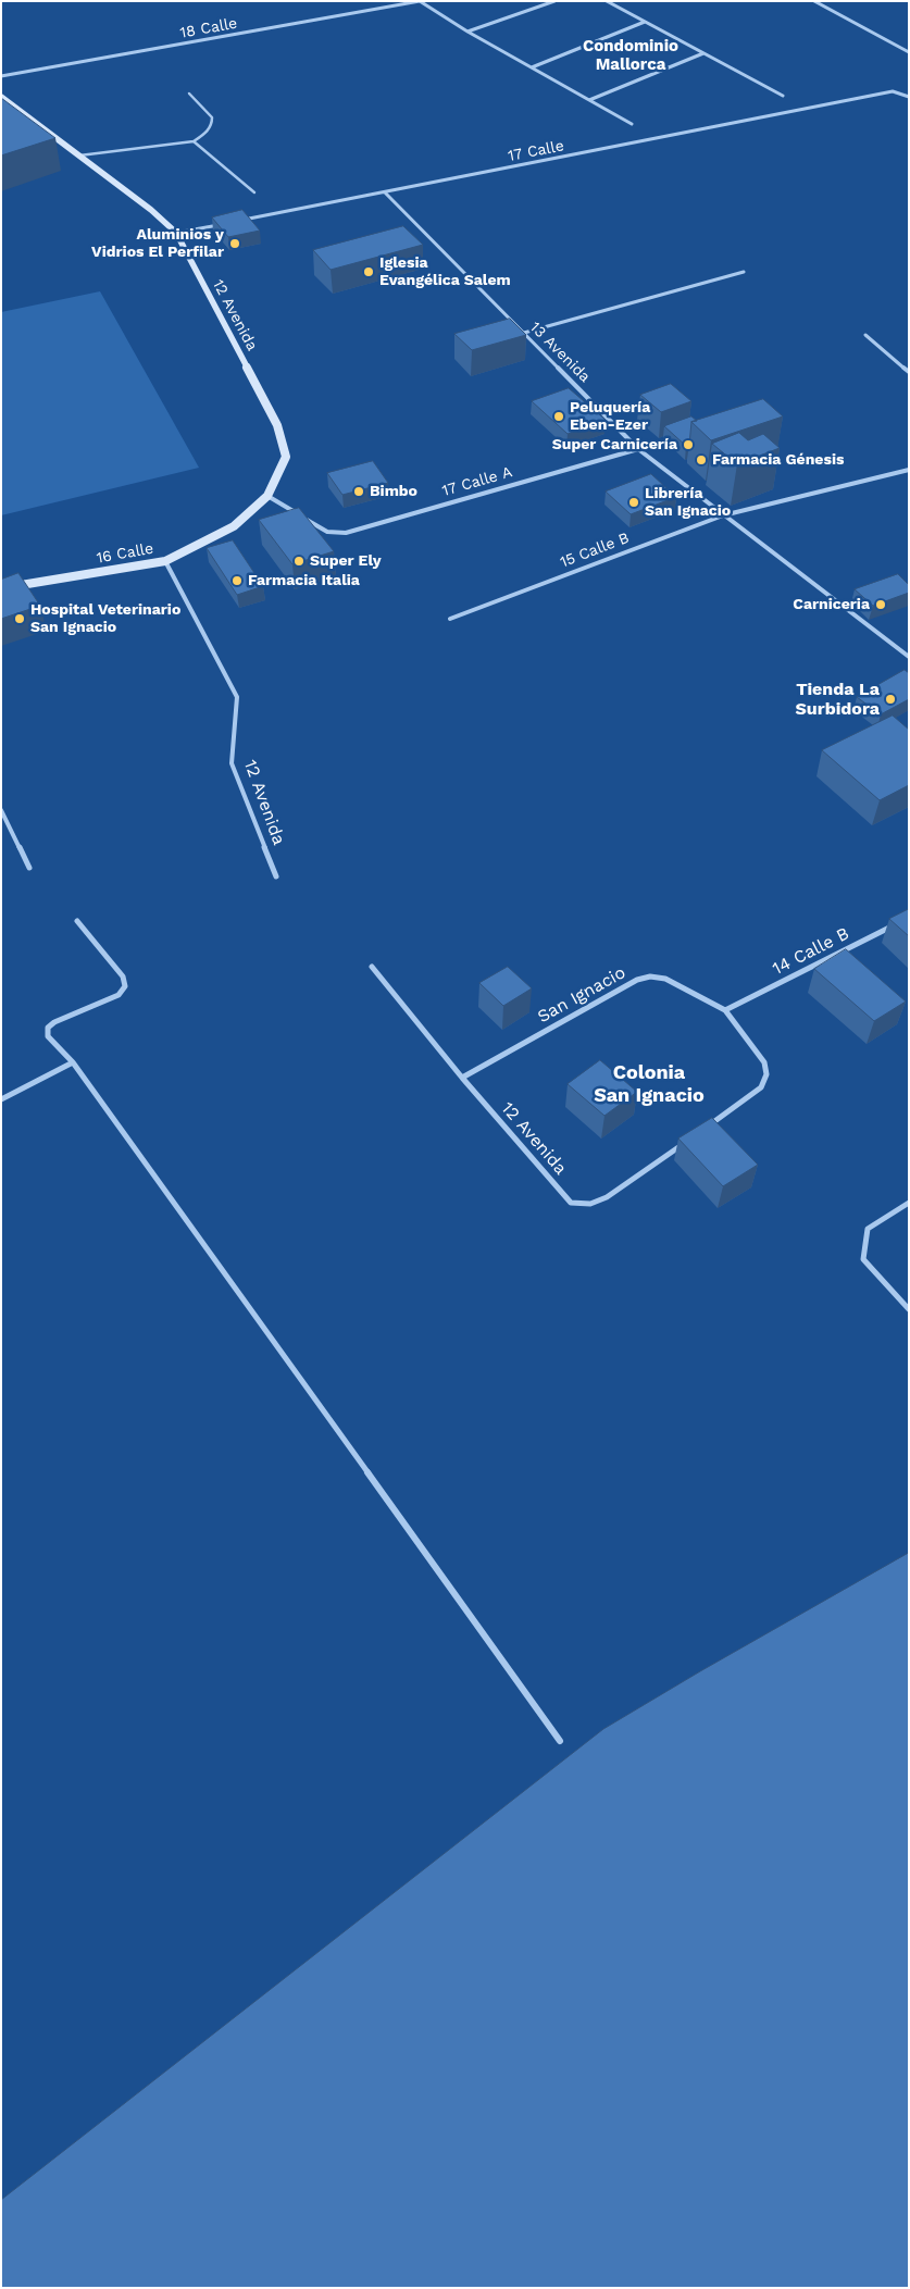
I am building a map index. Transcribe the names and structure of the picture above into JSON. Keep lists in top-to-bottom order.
{
  "streets": {
    "main road": ["12 Avenida", "16 Calle"],
    "street": [
      "18 Calle",
      "17 Calle",
      "13 Avenida",
      "17 Calle A",
      "15 Calle B",
      "14 Calle B",
      "San Ignacio"
    ]
  },
  "crossings": [
    ["17 Calle", "13 Avenida"],
    ["12 Avenida", "17 Calle A"],
    ["12 Avenida", "16 Calle"],
    ["12 Avenida", "San Ignacio"],
    ["13 Avenida", "17 Calle A"],
    ["13 Avenida", "15 Calle B"],
    ["17 Calle A", "16 Calle"],
    ["14 Calle B", "San Ignacio"]
  ],
  "districts": ["Condominio Mallorca", "Colonia San Ignacio"],
  "places": [
    "Aluminios y Vidrios El Perfilar",
    "Iglesia Evangélica Salem",
    "Peluquería Eben-Ezer",
    "Super Carnicería",
    "Farmacia Génesis",
    "Bimbo",
    "Librería San Ignacio",
    "Super Ely",
    "Farmacia Italia",
    "Carniceria",
    "Hospital Veterinario San Ignacio",
    "Tienda La Surbidora"
  ]
}
